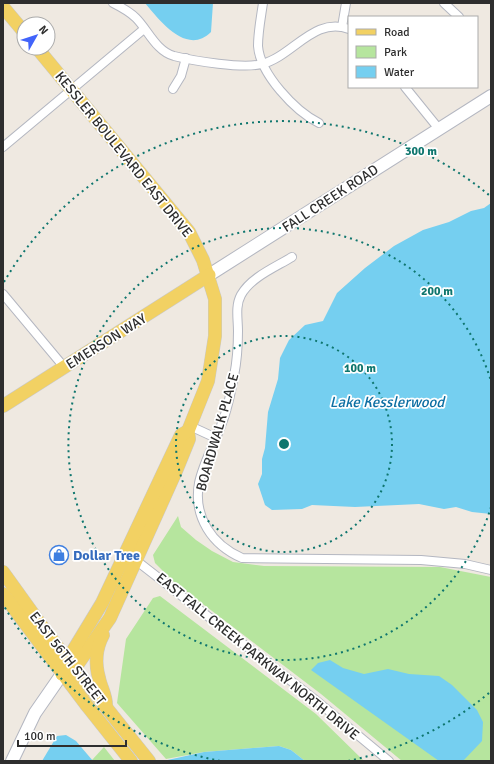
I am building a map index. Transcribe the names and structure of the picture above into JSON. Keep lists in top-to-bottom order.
{
  "streets": {
    "main road": [
      "KESSLER BOULEVARD EAST DRIVE",
      "FALL CREEK ROAD",
      "EMERSON WAY",
      "EAST 56TH STREET"
    ],
    "street": ["BOARDWALK PLACE", "EAST FALL CREEK PARKWAY NORTH DRIVE"]
  },
  "crossings": [
    ["KESSLER BOULEVARD EAST DRIVE", "FALL CREEK ROAD"],
    ["KESSLER BOULEVARD EAST DRIVE", "EMERSON WAY"],
    ["KESSLER BOULEVARD EAST DRIVE", "EAST FALL CREEK PARKWAY NORTH DRIVE"],
    ["KESSLER BOULEVARD EAST DRIVE", "EAST 56TH STREET"],
    ["FALL CREEK ROAD", "EMERSON WAY"]
  ],
  "water": ["Lake Kesslerwood"],
  "places": {
    "shop": ["Dollar Tree"]
  },
  "legend": ["Road", "Park", "Water"],
  "scale_bar": "100 m",
  "north": "top right",
  "rings": ["300 m", "200 m", "100 m"]
}
